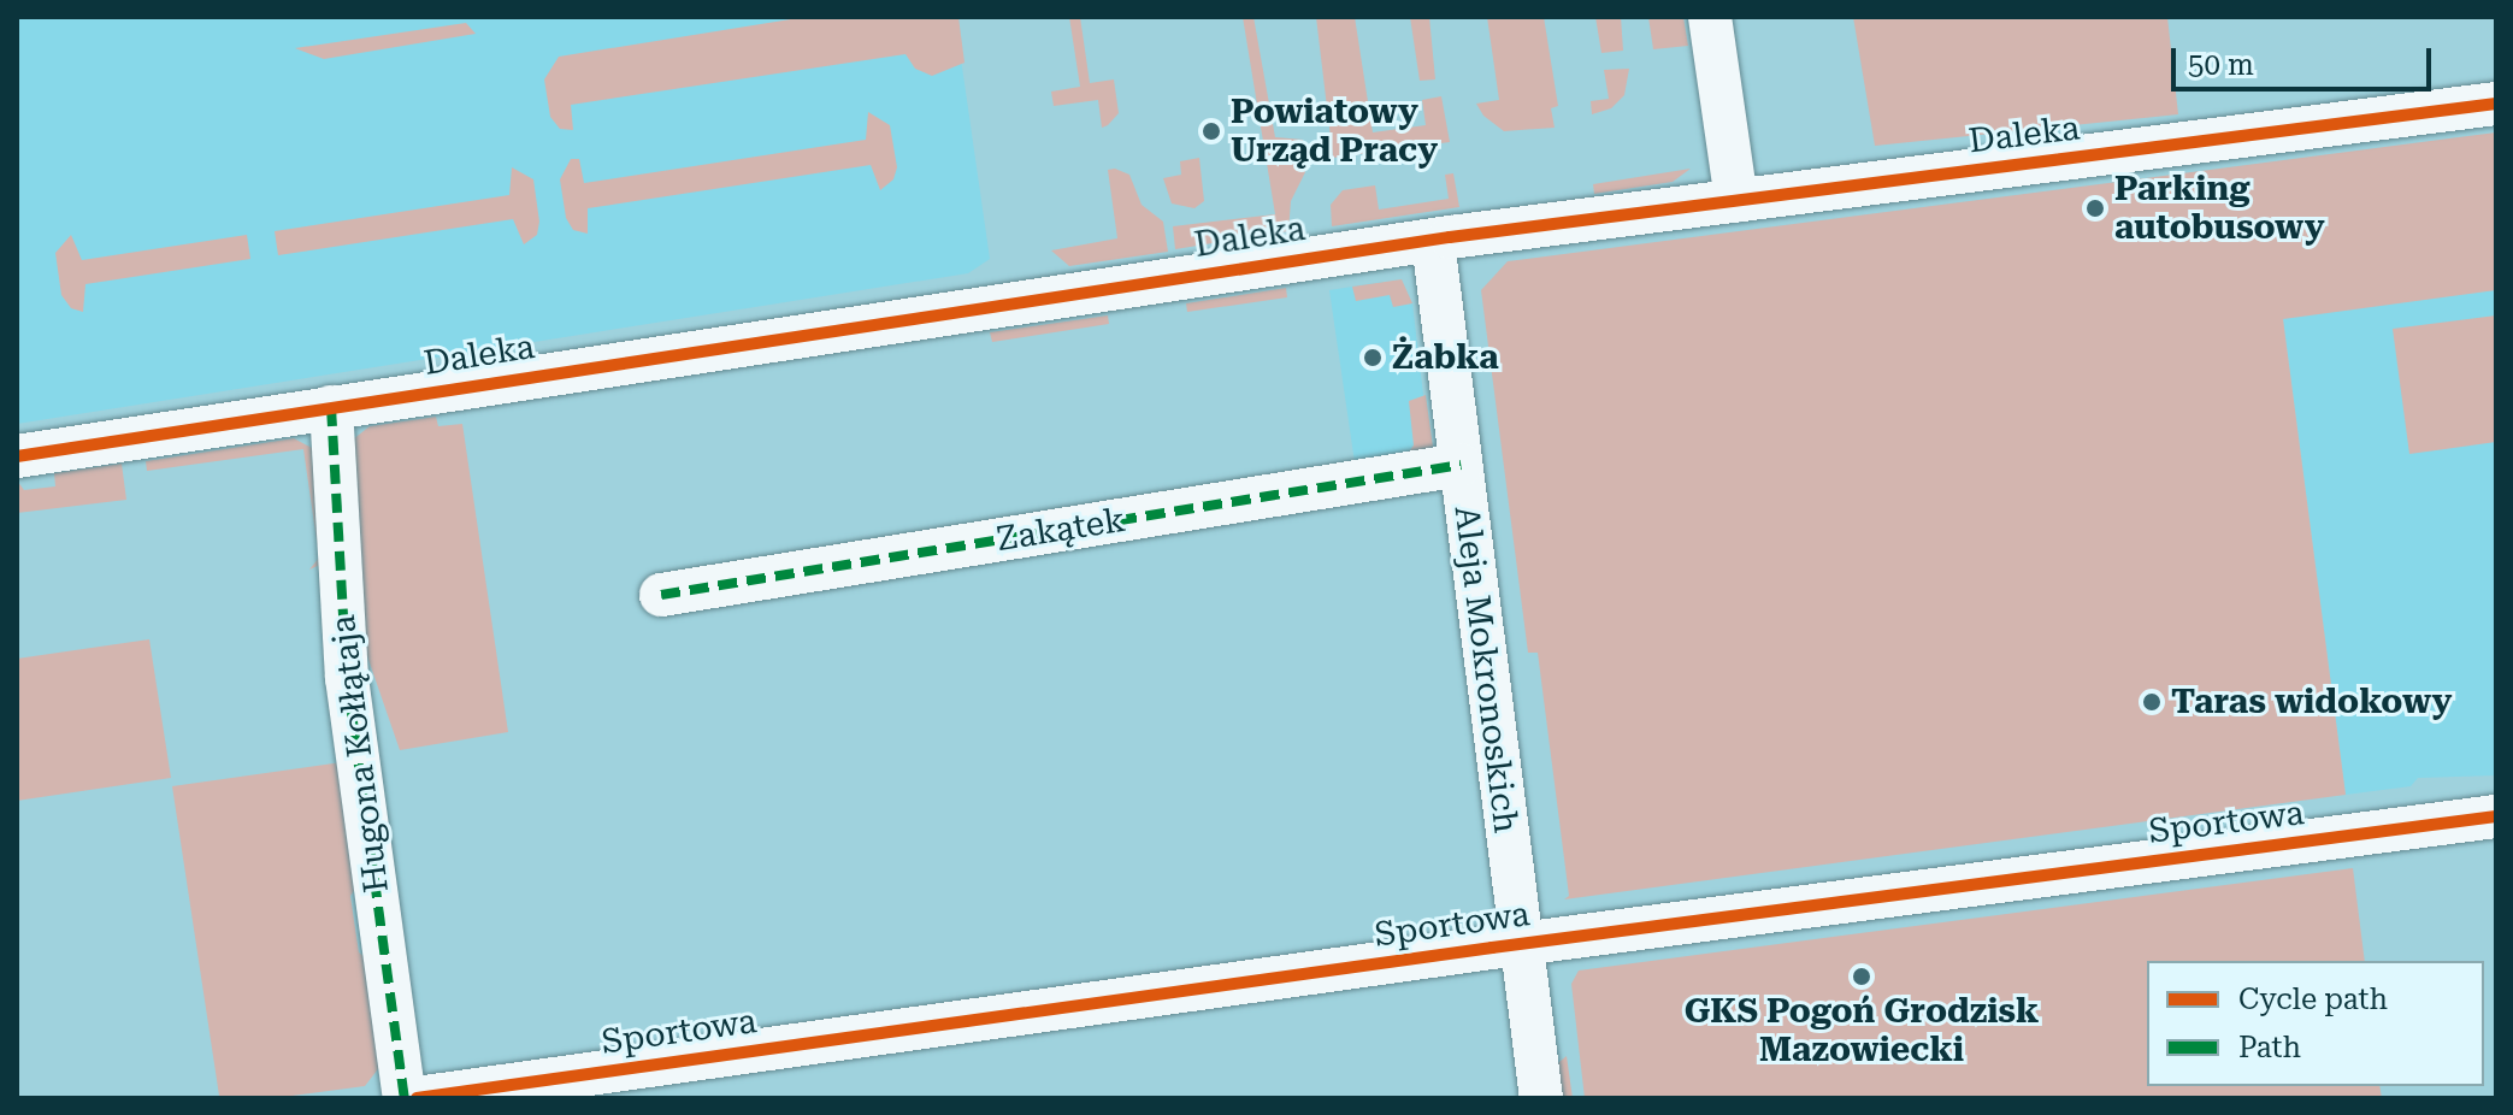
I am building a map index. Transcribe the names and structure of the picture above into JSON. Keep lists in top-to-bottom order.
{
  "streets": {
    "street": [
      "Daleka",
      "Zakątek",
      "Aleja Mokronoskich",
      "Hugona Kołłątaja",
      "Sportowa"
    ]
  },
  "crossings": [
    ["Daleka", "Aleja Mokronoskich"],
    ["Daleka", "Hugona Kołłątaja"],
    ["Zakątek", "Aleja Mokronoskich"],
    ["Aleja Mokronoskich", "Sportowa"]
  ],
  "places": [
    "Powiatowy Urząd Pracy",
    "Parking autobusowy",
    "Żabka",
    "Taras widokowy",
    "GKS Pogoń Grodzisk Mazowiecki"
  ],
  "legend": ["Cycle path", "Path"],
  "scale_bar": "50 m"
}
